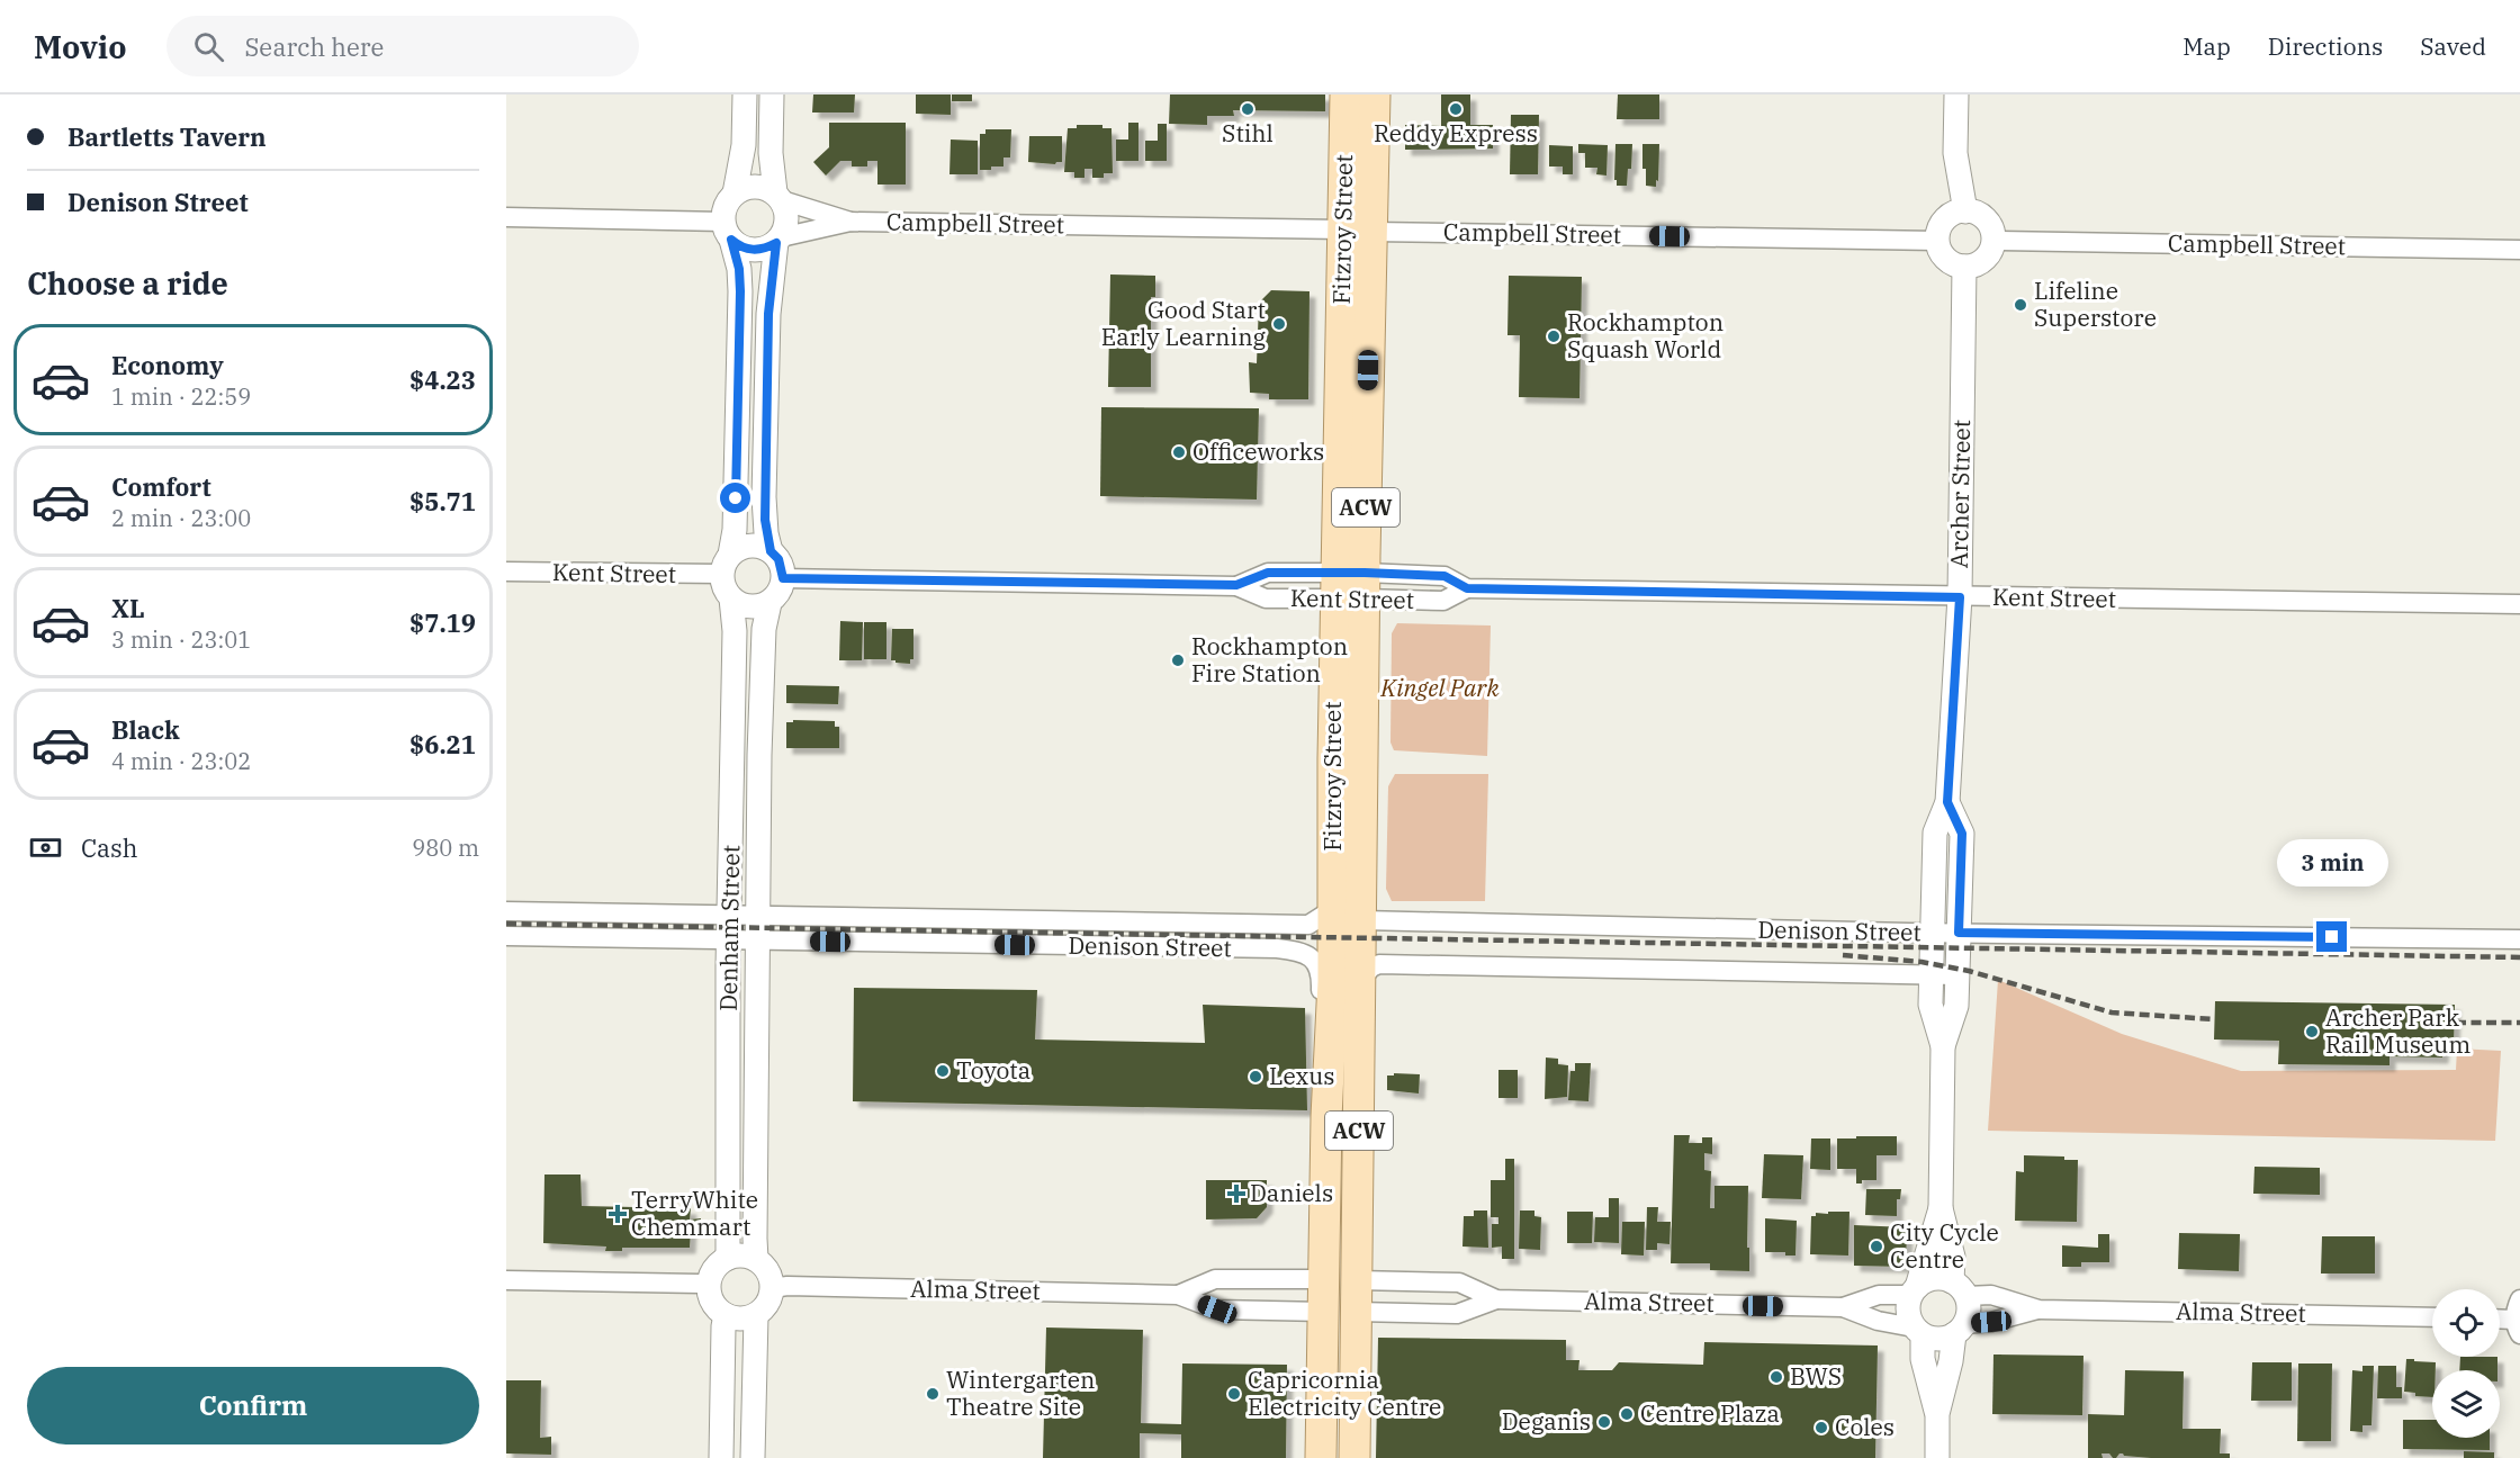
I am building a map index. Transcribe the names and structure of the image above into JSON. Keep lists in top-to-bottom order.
{
  "streets": {
    "main road": ["Fitzroy Street", "ACW", "Alma Street"],
    "street": [
      "Campbell Street",
      "Archer Street",
      "Kent Street",
      "Denham Street",
      "Denison Street"
    ]
  },
  "crossings": [
    ["Campbell Street", "Fitzroy Street"],
    ["Campbell Street", "Archer Street"],
    ["Fitzroy Street", "Kent Street"],
    ["Fitzroy Street", "Denison Street"],
    ["Fitzroy Street", "Alma Street"],
    ["Archer Street", "Kent Street"],
    ["Archer Street", "Denison Street"],
    ["Archer Street", "Alma Street"],
    ["Kent Street", "Denham Street"],
    ["Denham Street", "Denison Street"],
    ["Denham Street", "Alma Street"]
  ],
  "parks": ["Kingel Park"],
  "places": {
    "other": [
      "Stihl",
      "Reddy Express",
      "Lifeline Superstore",
      "Good Start Early Learning",
      "Rockhampton Squash World",
      "Officeworks",
      "Rockhampton Fire Station",
      "Archer Park Rail Museum",
      "Toyota",
      "Lexus",
      "City Cycle Centre",
      "BWS",
      "Wintergarten Theatre Site",
      "Capricornia Electricity Centre",
      "Centre Plaza",
      "Deganis",
      "Coles"
    ],
    "health": ["Daniels", "TerryWhite Chemmart"]
  },
  "page": {
    "header": "Movio",
    "search": "Search here",
    "nav": ["Map", "Directions", "Saved"],
    "banner": ["Bartletts Tavern", "Denison Street"],
    "heading": "Choose a ride",
    "list": [
      {
        "name": "Economy",
        "note": "1 min · 22:59",
        "value": "$4.23"
      },
      {
        "name": "Comfort",
        "note": "2 min · 23:00",
        "value": "$5.71"
      },
      {
        "name": "XL",
        "note": "3 min · 23:01",
        "value": "$7.19"
      },
      {
        "name": "Black",
        "note": "4 min · 23:02",
        "value": "$6.21"
      }
    ],
    "pay": ["Cash", "980 m"],
    "bubble": "3 min",
    "buttons": "Confirm"
  }
}
